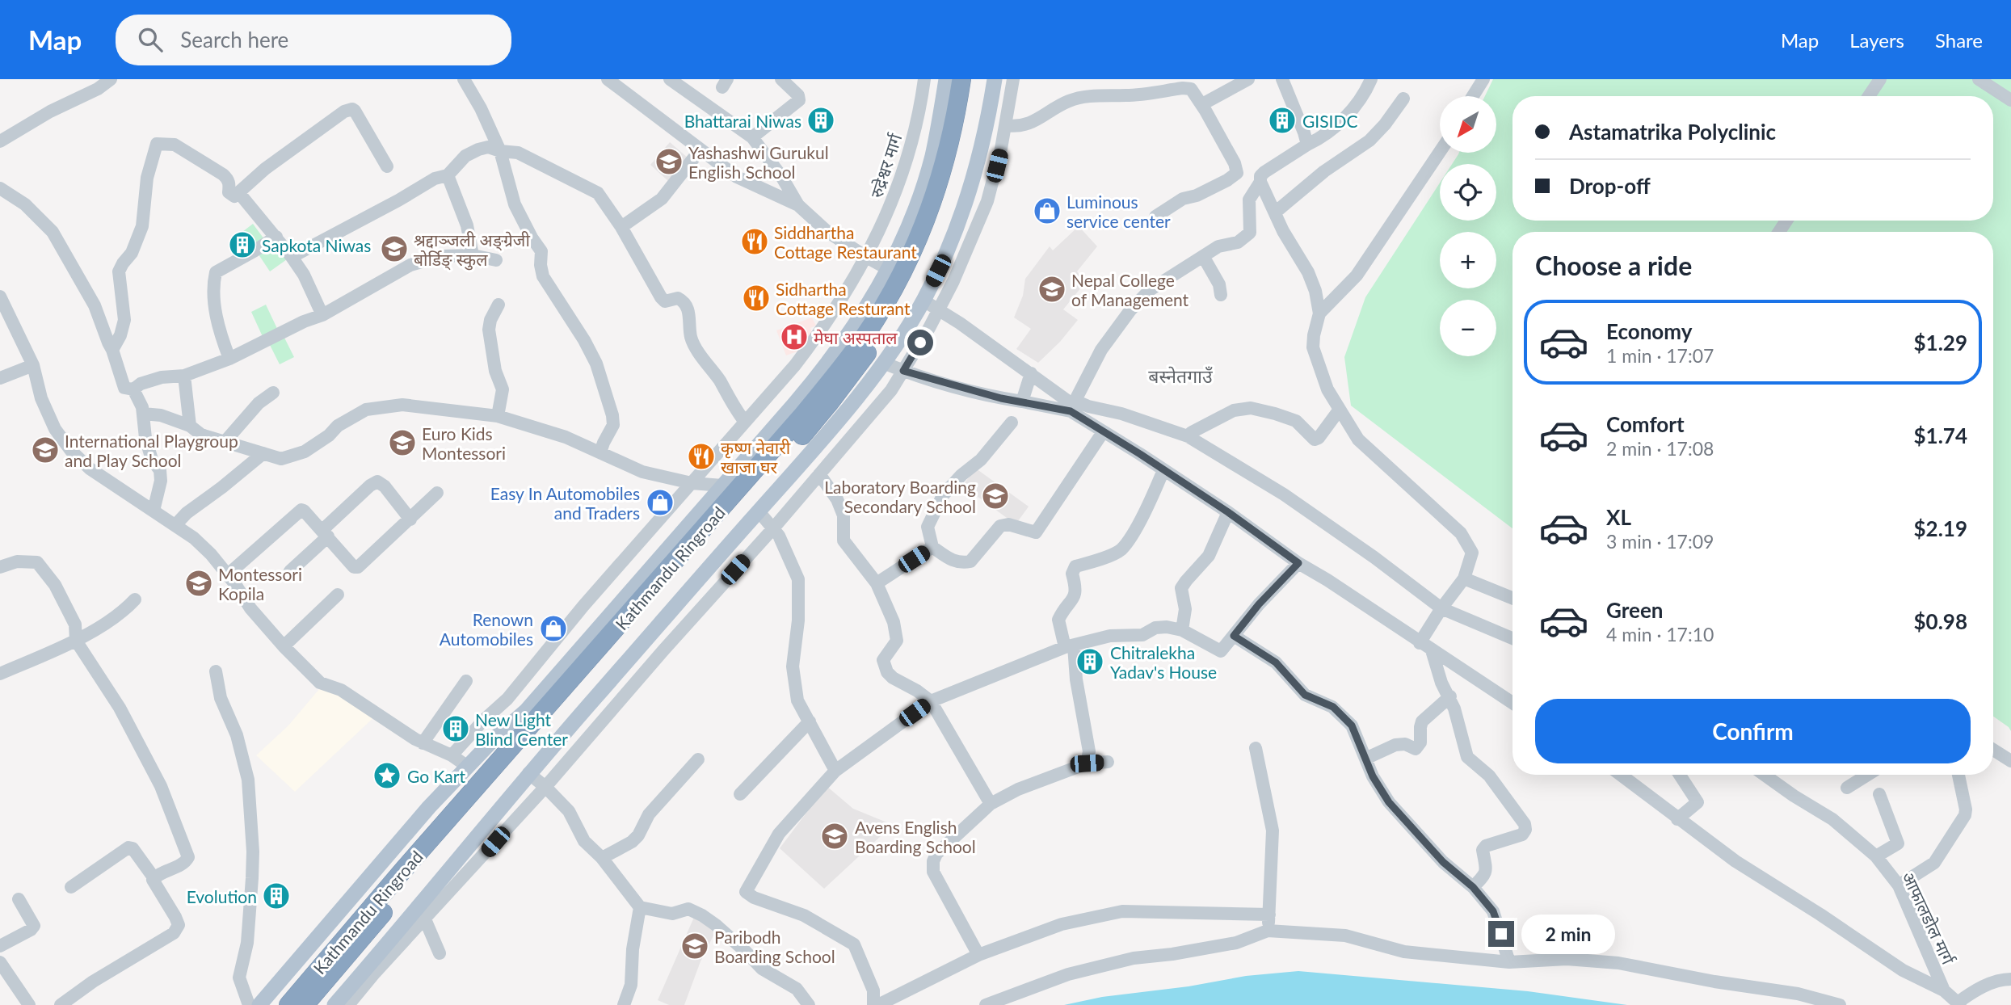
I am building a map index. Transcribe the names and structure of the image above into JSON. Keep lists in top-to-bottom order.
{
  "streets": {
    "highway": ["Kathmandu Ringroad"],
    "street": ["रुद्रेश्वर मार्ग", "आफालडोल मार्ग"]
  },
  "districts": ["बस्नेतगाउँ"],
  "places": {
    "building": [
      "Bhattarai Niwas",
      "GISIDC",
      "Sapkota Niwas",
      "Chitralekha Yadav's House",
      "New Light Blind Center",
      "Evolution"
    ],
    "school or university": [
      "Yashashwi Gurukul English School",
      "श्रद्दाञ्जली अङ्‍ग्रेजी बोर्डिङ् स्कुल",
      "Nepal College of Management",
      "Euro Kids Montessori",
      "International Playgroup and Play School",
      "Laboratory Boarding Secondary School",
      "Montessori Kopila",
      "Avens English Boarding School",
      "Paribodh Boarding School"
    ],
    "shop": ["Luminous service center", "Easy In Automobiles and Traders", "Renown Automobiles"],
    "restaurant": ["Siddhartha Cottage Restaurant", "Sidhartha Cottage Resturant", "कृष्ण नेवारी खाजा घर"],
    "hospital": ["मेघा अस्पताल"],
    "place": ["Go Kart"]
  },
  "north": "bottom left",
  "page": {
    "header": "Map",
    "search": "Search here",
    "nav": ["Map", "Layers", "Share"],
    "map_buttons": ["+", "−"],
    "banner": ["Astamatrika Polyclinic", "Drop-off"],
    "heading": "Choose a ride",
    "list": [
      {
        "name": "Economy",
        "note": "1 min · 17:07",
        "value": "$1.29"
      },
      {
        "name": "Comfort",
        "note": "2 min · 17:08",
        "value": "$1.74"
      },
      {
        "name": "XL",
        "note": "3 min · 17:09",
        "value": "$2.19"
      },
      {
        "name": "Green",
        "note": "4 min · 17:10",
        "value": "$0.98"
      }
    ],
    "buttons": "Confirm",
    "bubble": "2 min"
  }
}
